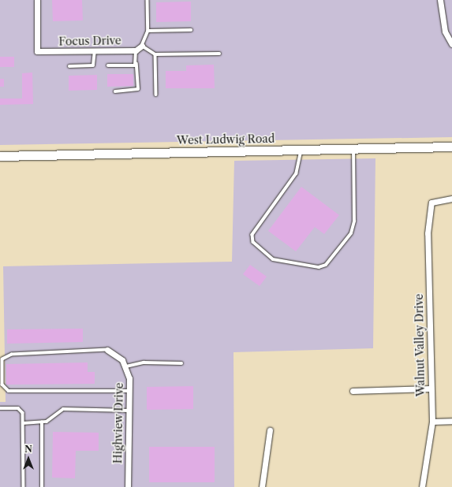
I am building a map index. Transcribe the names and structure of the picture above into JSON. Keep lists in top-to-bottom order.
{
  "streets": {
    "main road": ["West Ludwig Road"],
    "street": ["Focus Drive", "Walnut Valley Drive", "Highview Drive"]
  },
  "north": "top"
}
